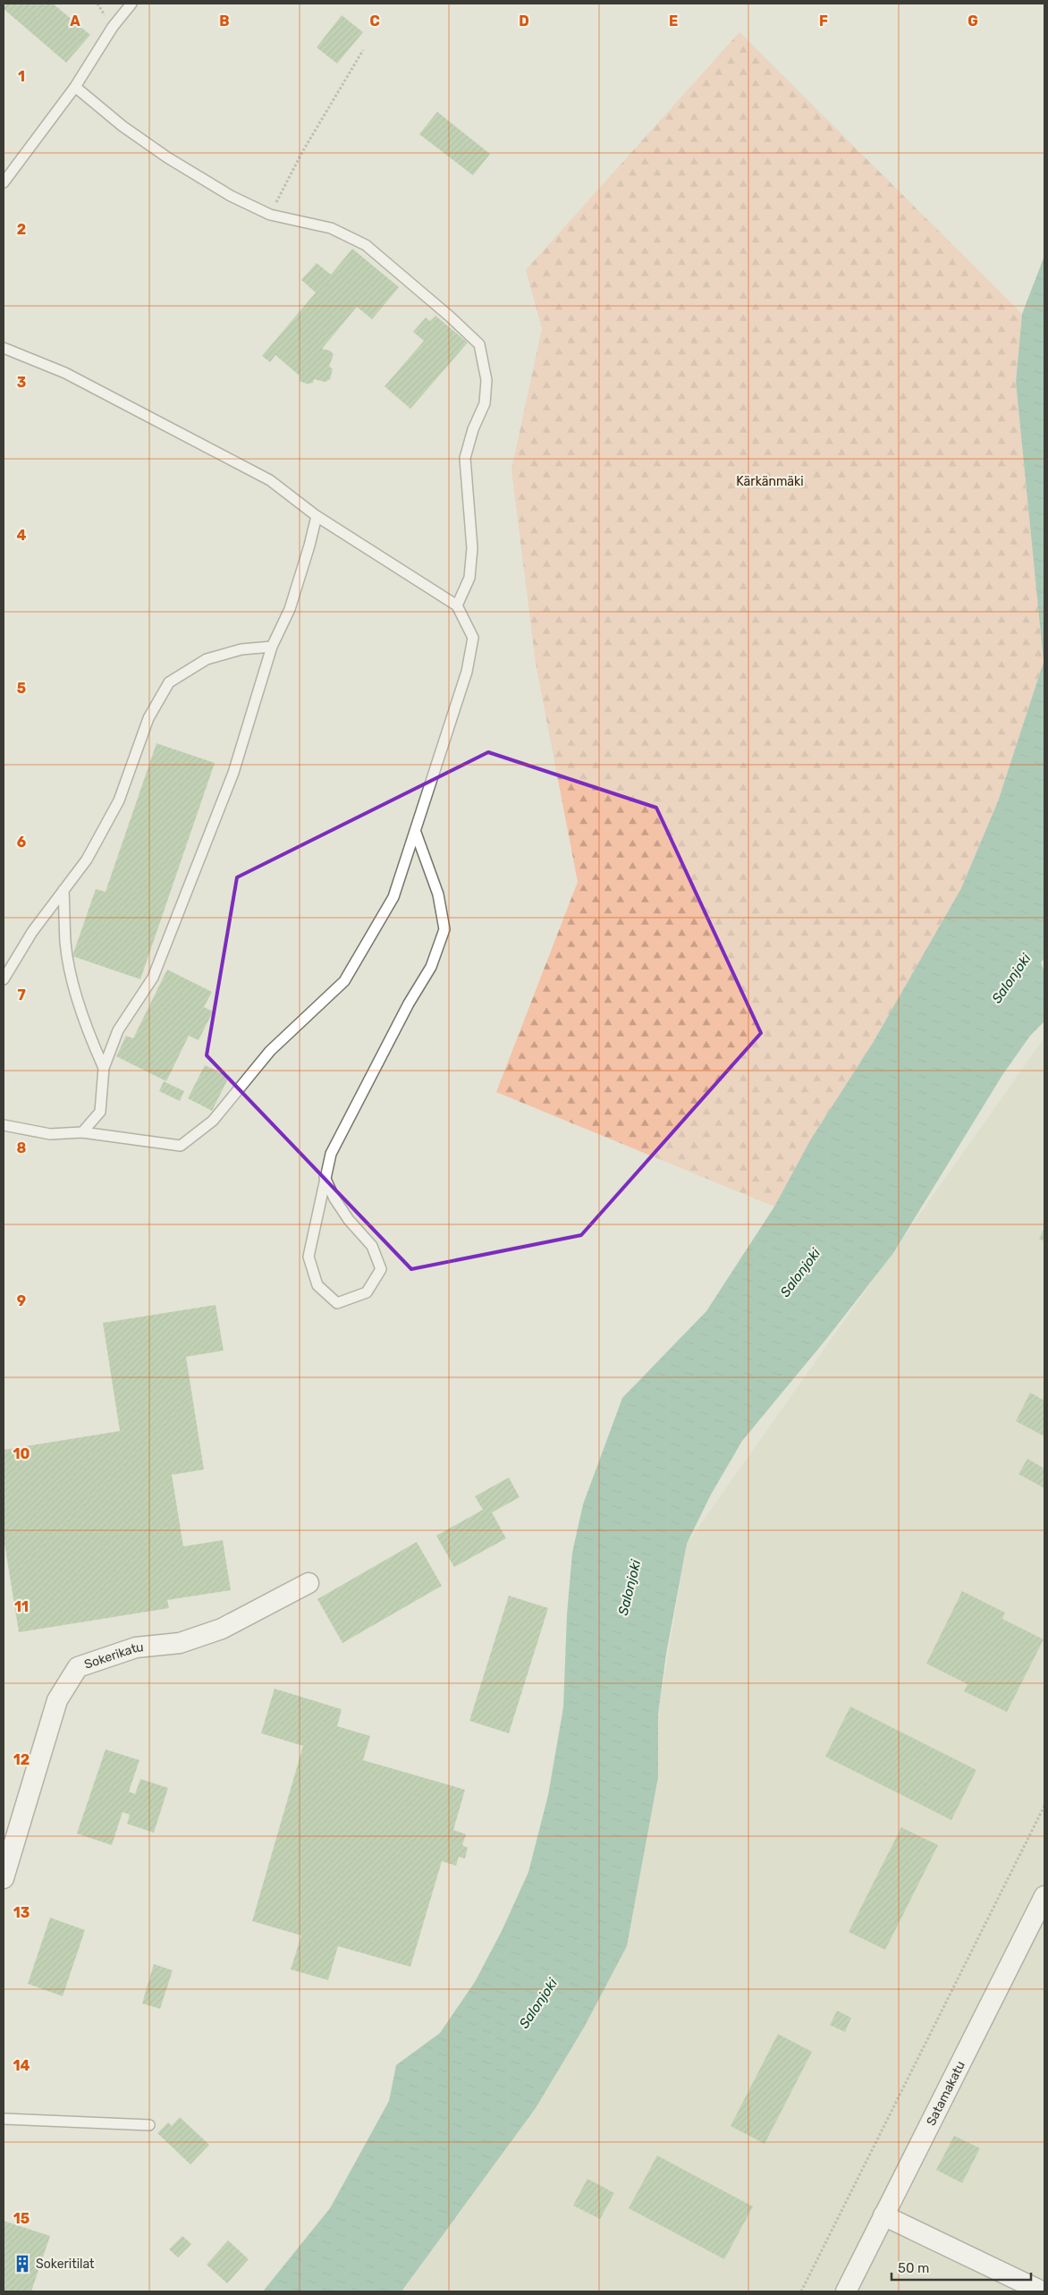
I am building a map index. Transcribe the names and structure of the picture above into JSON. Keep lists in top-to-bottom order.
{
  "streets": {
    "street": ["Sokerikatu", "Satamakatu"]
  },
  "water": ["Salonjoki"],
  "parks": ["Kärkänmäki"],
  "places": {
    "building": ["Sokeritilat"]
  },
  "scale_bar": "50 m",
  "grid": {
    "columns": [
      "A",
      "B",
      "C",
      "D",
      "E",
      "F",
      "G"
    ],
    "rows": [
      "1",
      "2",
      "3",
      "4",
      "5",
      "6",
      "7",
      "8",
      "9",
      "10",
      "11",
      "12",
      "13",
      "14",
      "15"
    ]
  }
}
